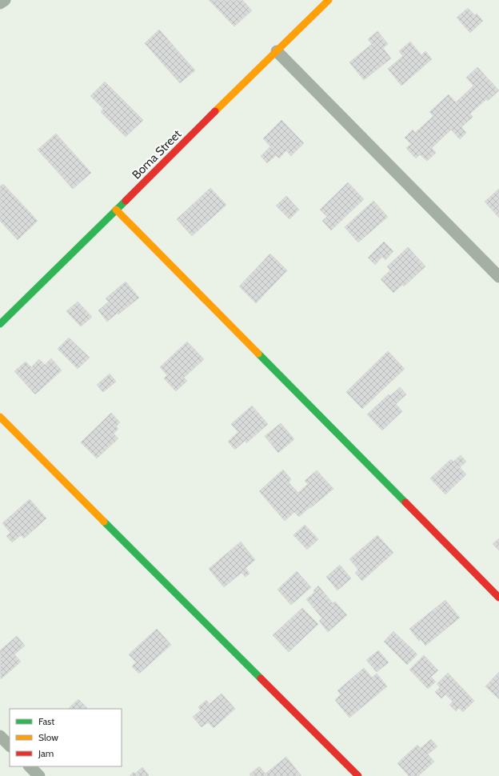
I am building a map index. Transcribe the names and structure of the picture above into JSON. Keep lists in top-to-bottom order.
{
  "streets": {
    "street": ["Boma Street"]
  },
  "legend": ["Fast", "Slow", "Jam"]
}
